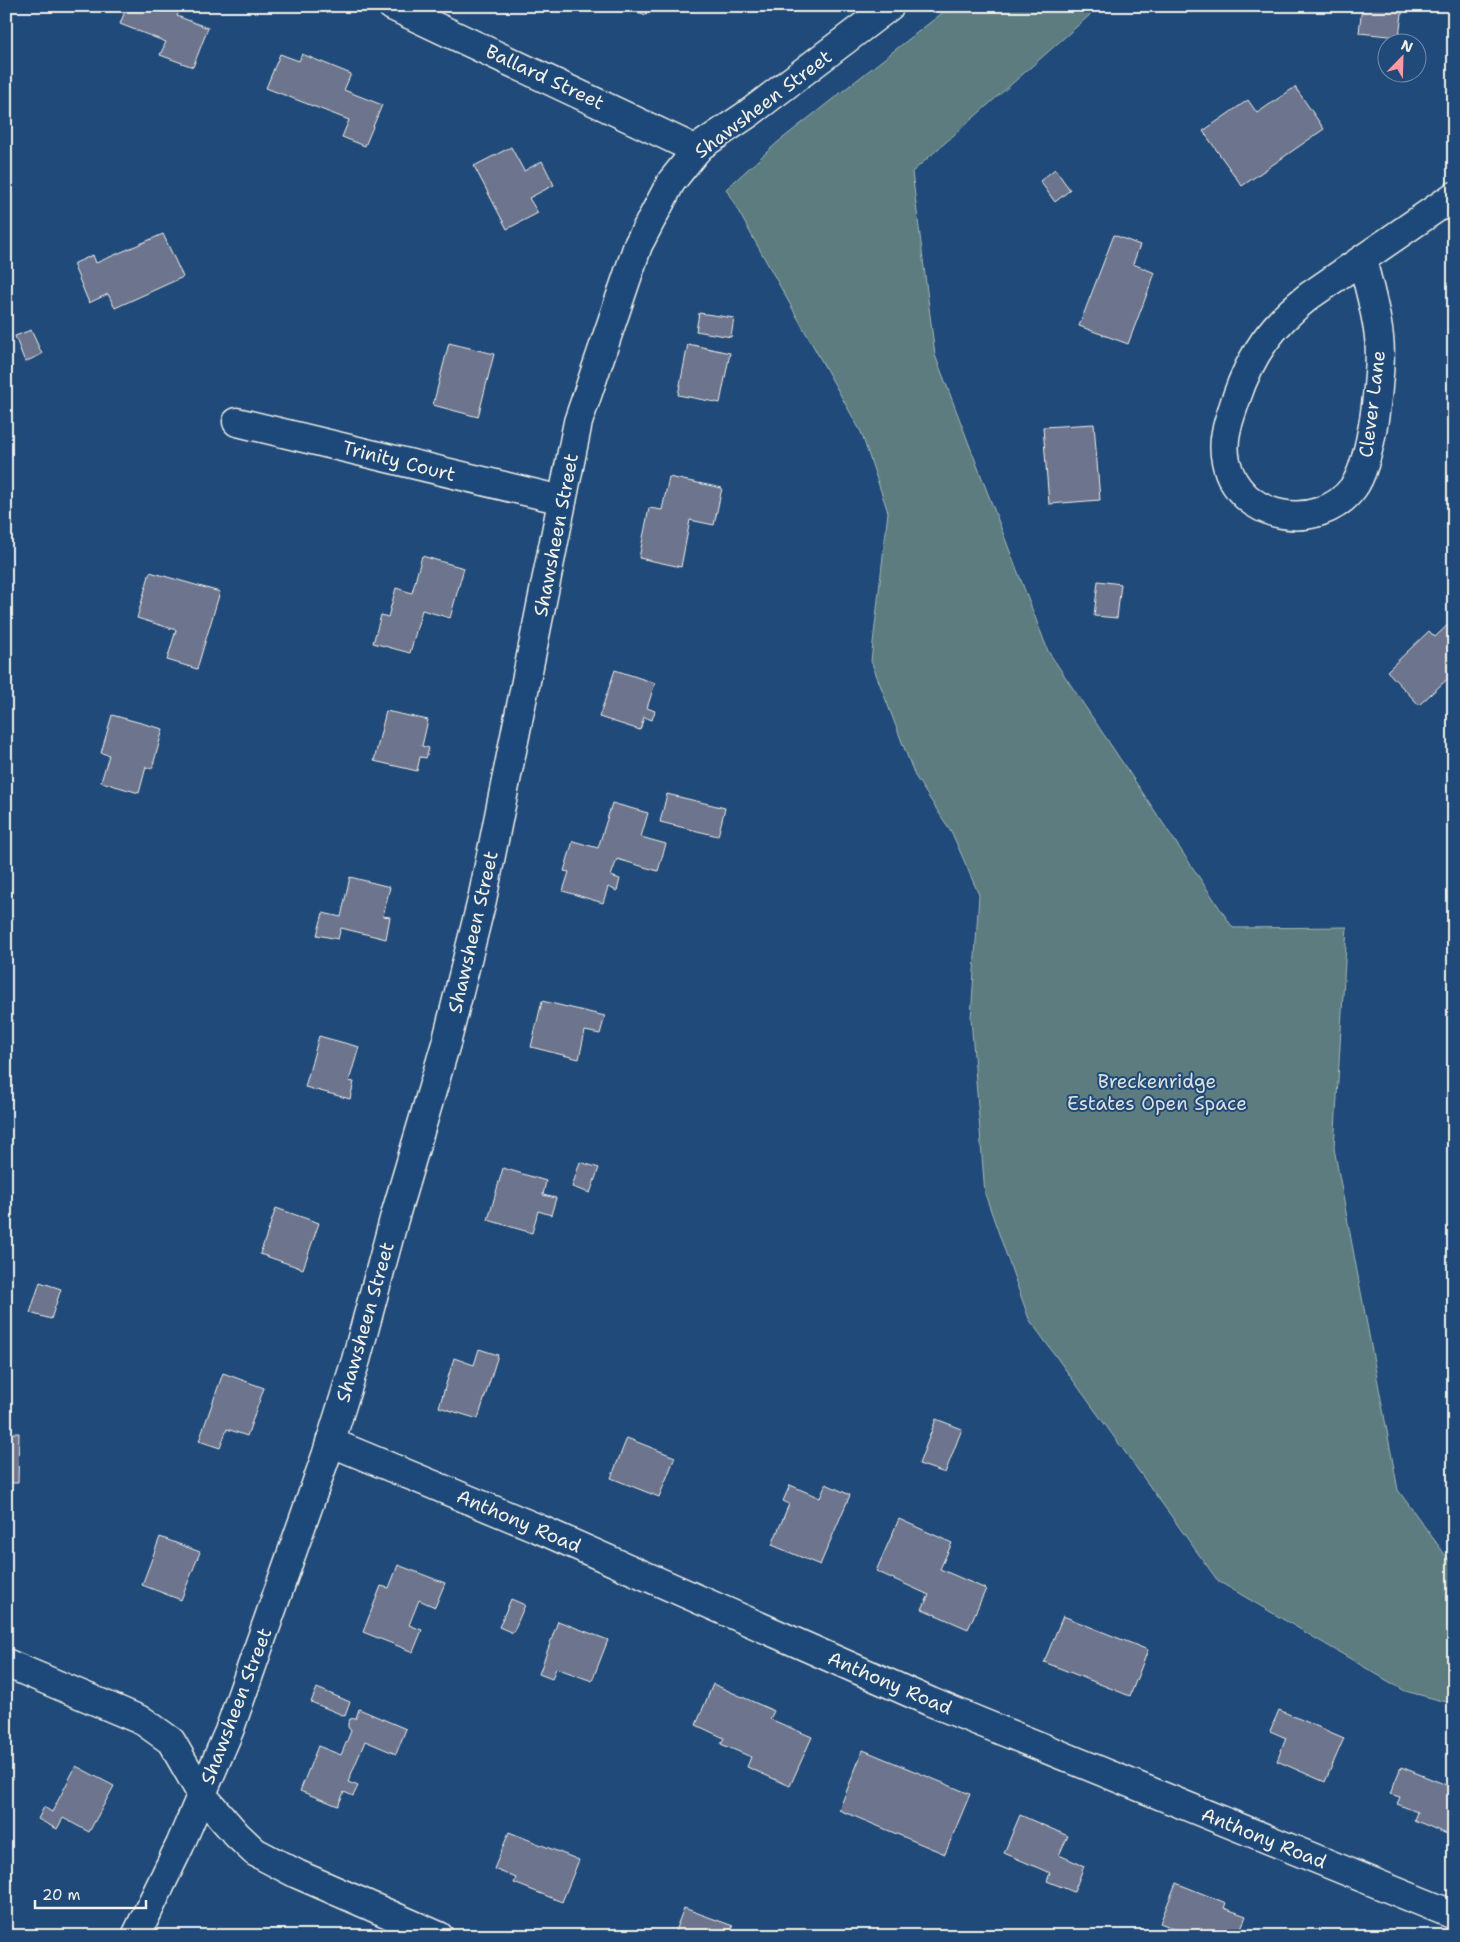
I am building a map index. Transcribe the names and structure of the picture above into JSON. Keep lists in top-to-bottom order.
{
  "streets": {
    "street": [
      "Ballard Street",
      "Shawsheen Street",
      "Clever Lane",
      "Trinity Court",
      "Anthony Road"
    ]
  },
  "crossings": [
    ["Ballard Street", "Shawsheen Street"],
    ["Shawsheen Street", "Trinity Court"],
    ["Shawsheen Street", "Anthony Road"]
  ],
  "parks": ["Breckenridge Estates Open Space"],
  "scale_bar": "20 m",
  "north": "top right"
}
